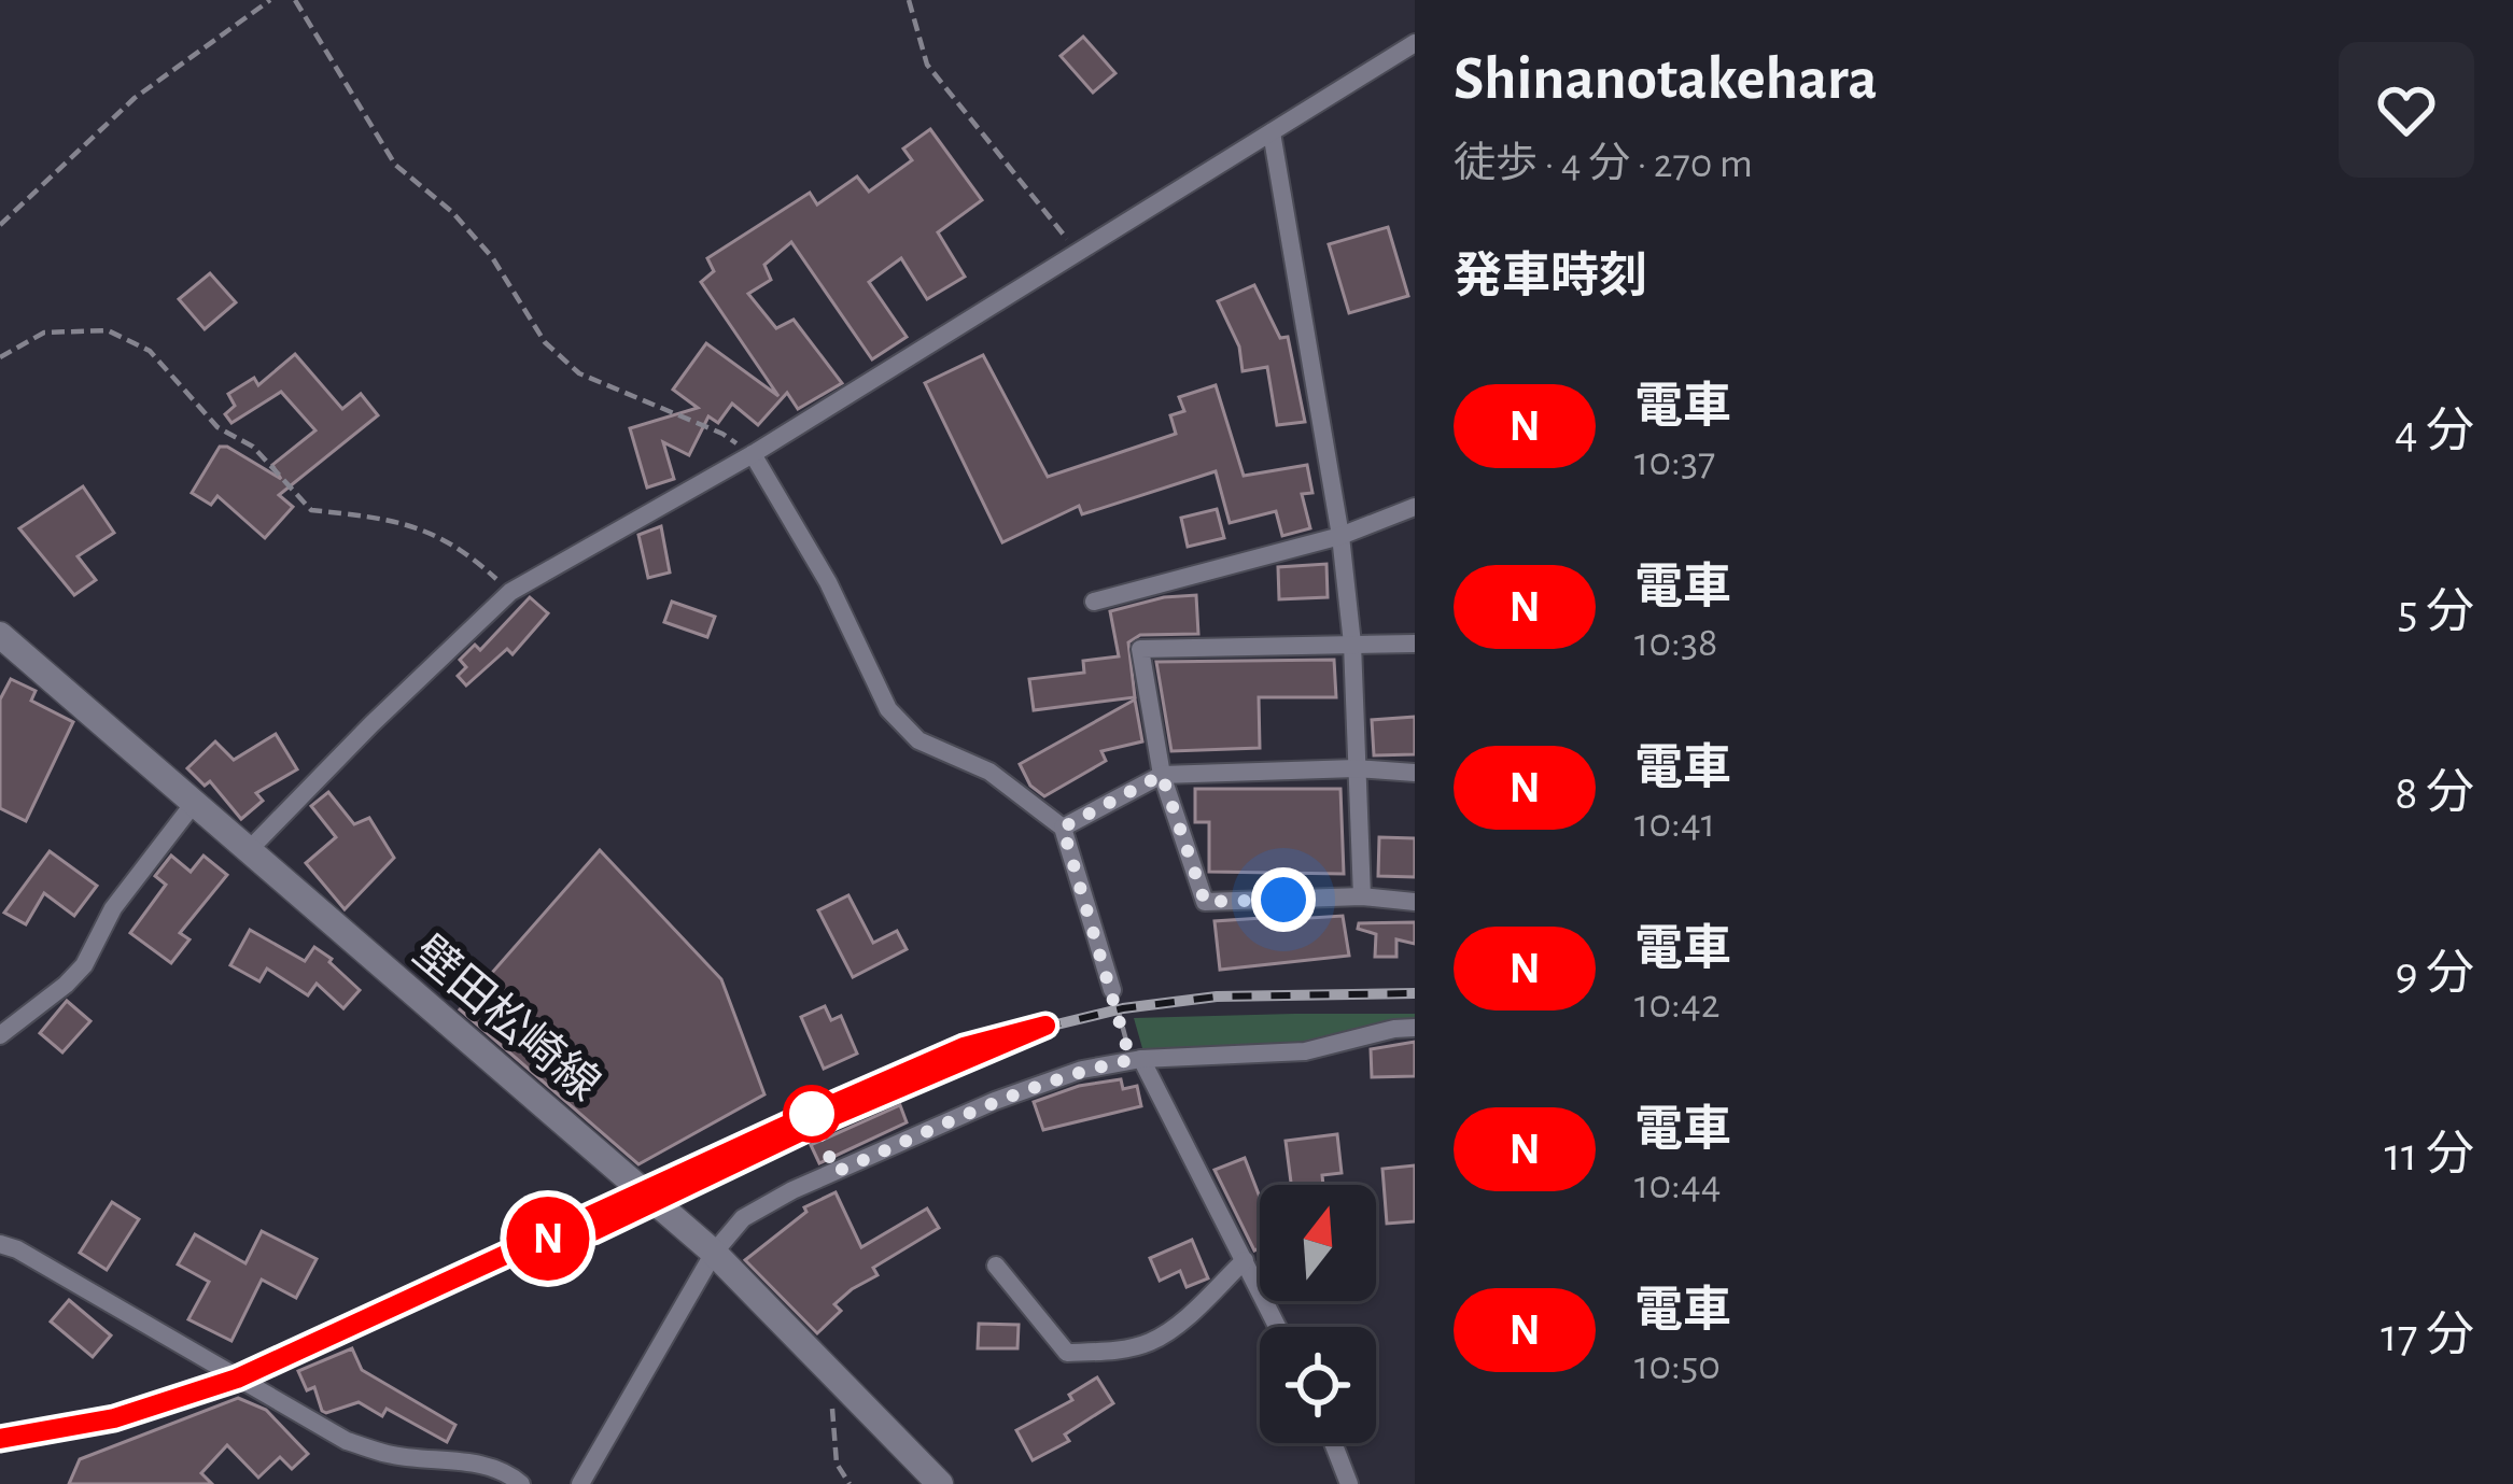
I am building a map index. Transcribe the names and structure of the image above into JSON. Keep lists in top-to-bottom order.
{
  "streets": {
    "main road": ["壁田松崎線"]
  },
  "north": "top",
  "page": {
    "on_map": "N",
    "heading": [
      ["Shinanotakehara", "徒歩 · 4 分 · 270 m"],
      "発車時刻"
    ],
    "list": [
      {
        "mark": "N",
        "name": "電車",
        "note": "10:37",
        "value": "4 分"
      },
      {
        "mark": "N",
        "name": "電車",
        "note": "10:38",
        "value": "5 分"
      },
      {
        "mark": "N",
        "name": "電車",
        "note": "10:41",
        "value": "8 分"
      },
      {
        "mark": "N",
        "name": "電車",
        "note": "10:42",
        "value": "9 分"
      },
      {
        "mark": "N",
        "name": "電車",
        "note": "10:44",
        "value": "11 分"
      },
      {
        "mark": "N",
        "name": "電車",
        "note": "10:50",
        "value": "17 分"
      }
    ]
  }
}
